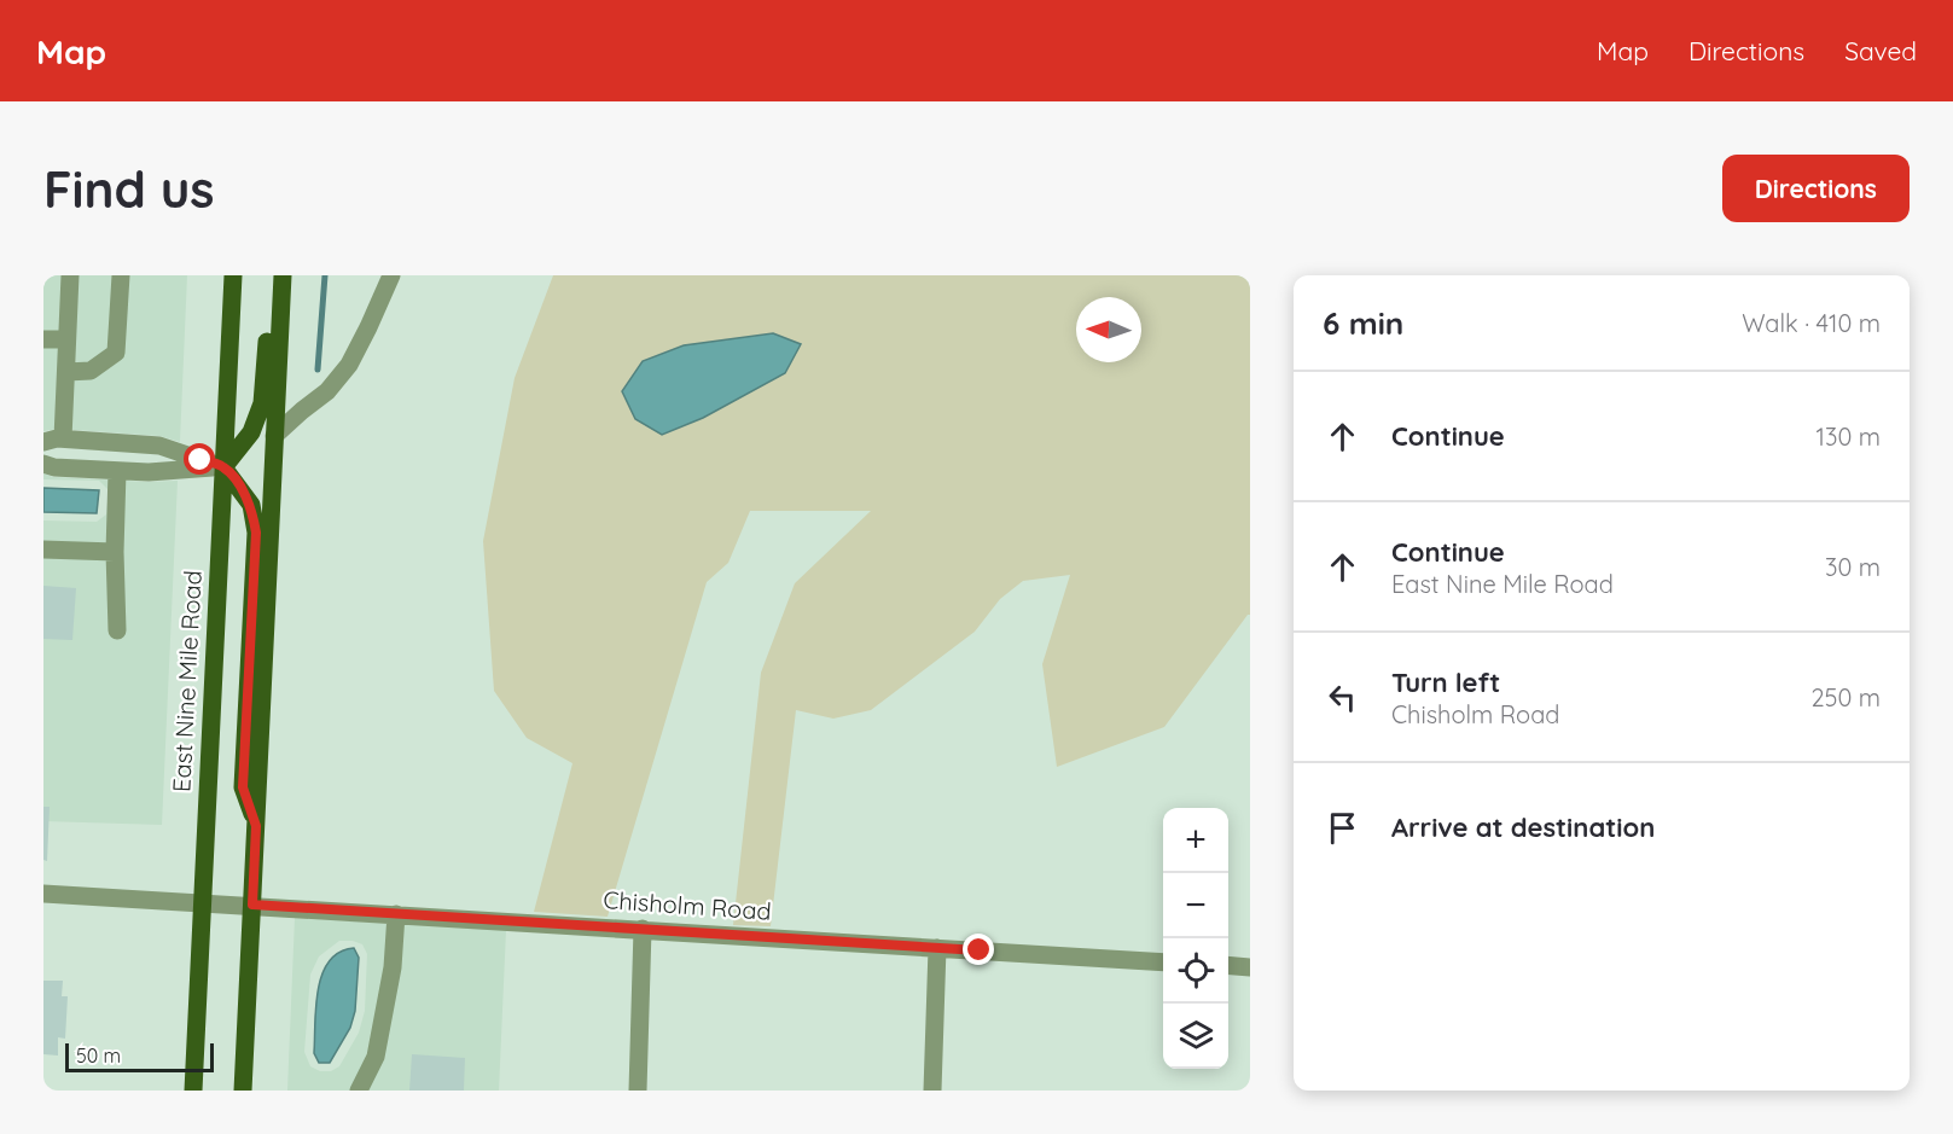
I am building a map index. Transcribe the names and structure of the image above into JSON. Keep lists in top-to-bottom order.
{
  "streets": {
    "main road": ["East Nine Mile Road"],
    "street": ["Chisholm Road"]
  },
  "crossings": [
    ["East Nine Mile Road", "Chisholm Road"]
  ],
  "scale_bar": "50 m",
  "north": "left",
  "page": {
    "header": "Map",
    "nav": ["Map", "Directions", "Saved"],
    "buttons": "Directions",
    "title": "Find us",
    "heading": ["6 min", "Walk · 410 m"],
    "list": [
      ["Continue", "130 m"],
      ["Continue", "East Nine Mile Road", "30 m"],
      ["Turn left", "Chisholm Road", "250 m"],
      "Arrive at destination"
    ],
    "map_buttons": ["+", "−"],
    "scale": "50 m"
  }
}
